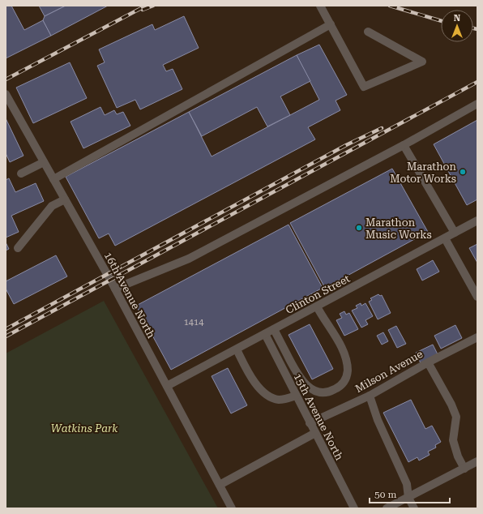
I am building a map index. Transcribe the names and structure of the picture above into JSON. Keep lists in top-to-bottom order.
{
  "streets": {
    "street": [
      "Clinton Street",
      "16th Avenue North",
      "Milson Avenue",
      "15th Avenue North"
    ]
  },
  "crossings": [
    ["Clinton Street", "16th Avenue North"],
    ["Clinton Street", "15th Avenue North"],
    ["Milson Avenue", "15th Avenue North"]
  ],
  "parks": ["Watkins Park"],
  "places": ["Marathon Motor Works", "Marathon Music Works"],
  "house_numbers": ["1414"],
  "scale_bar": "50 m",
  "north": "top"
}
